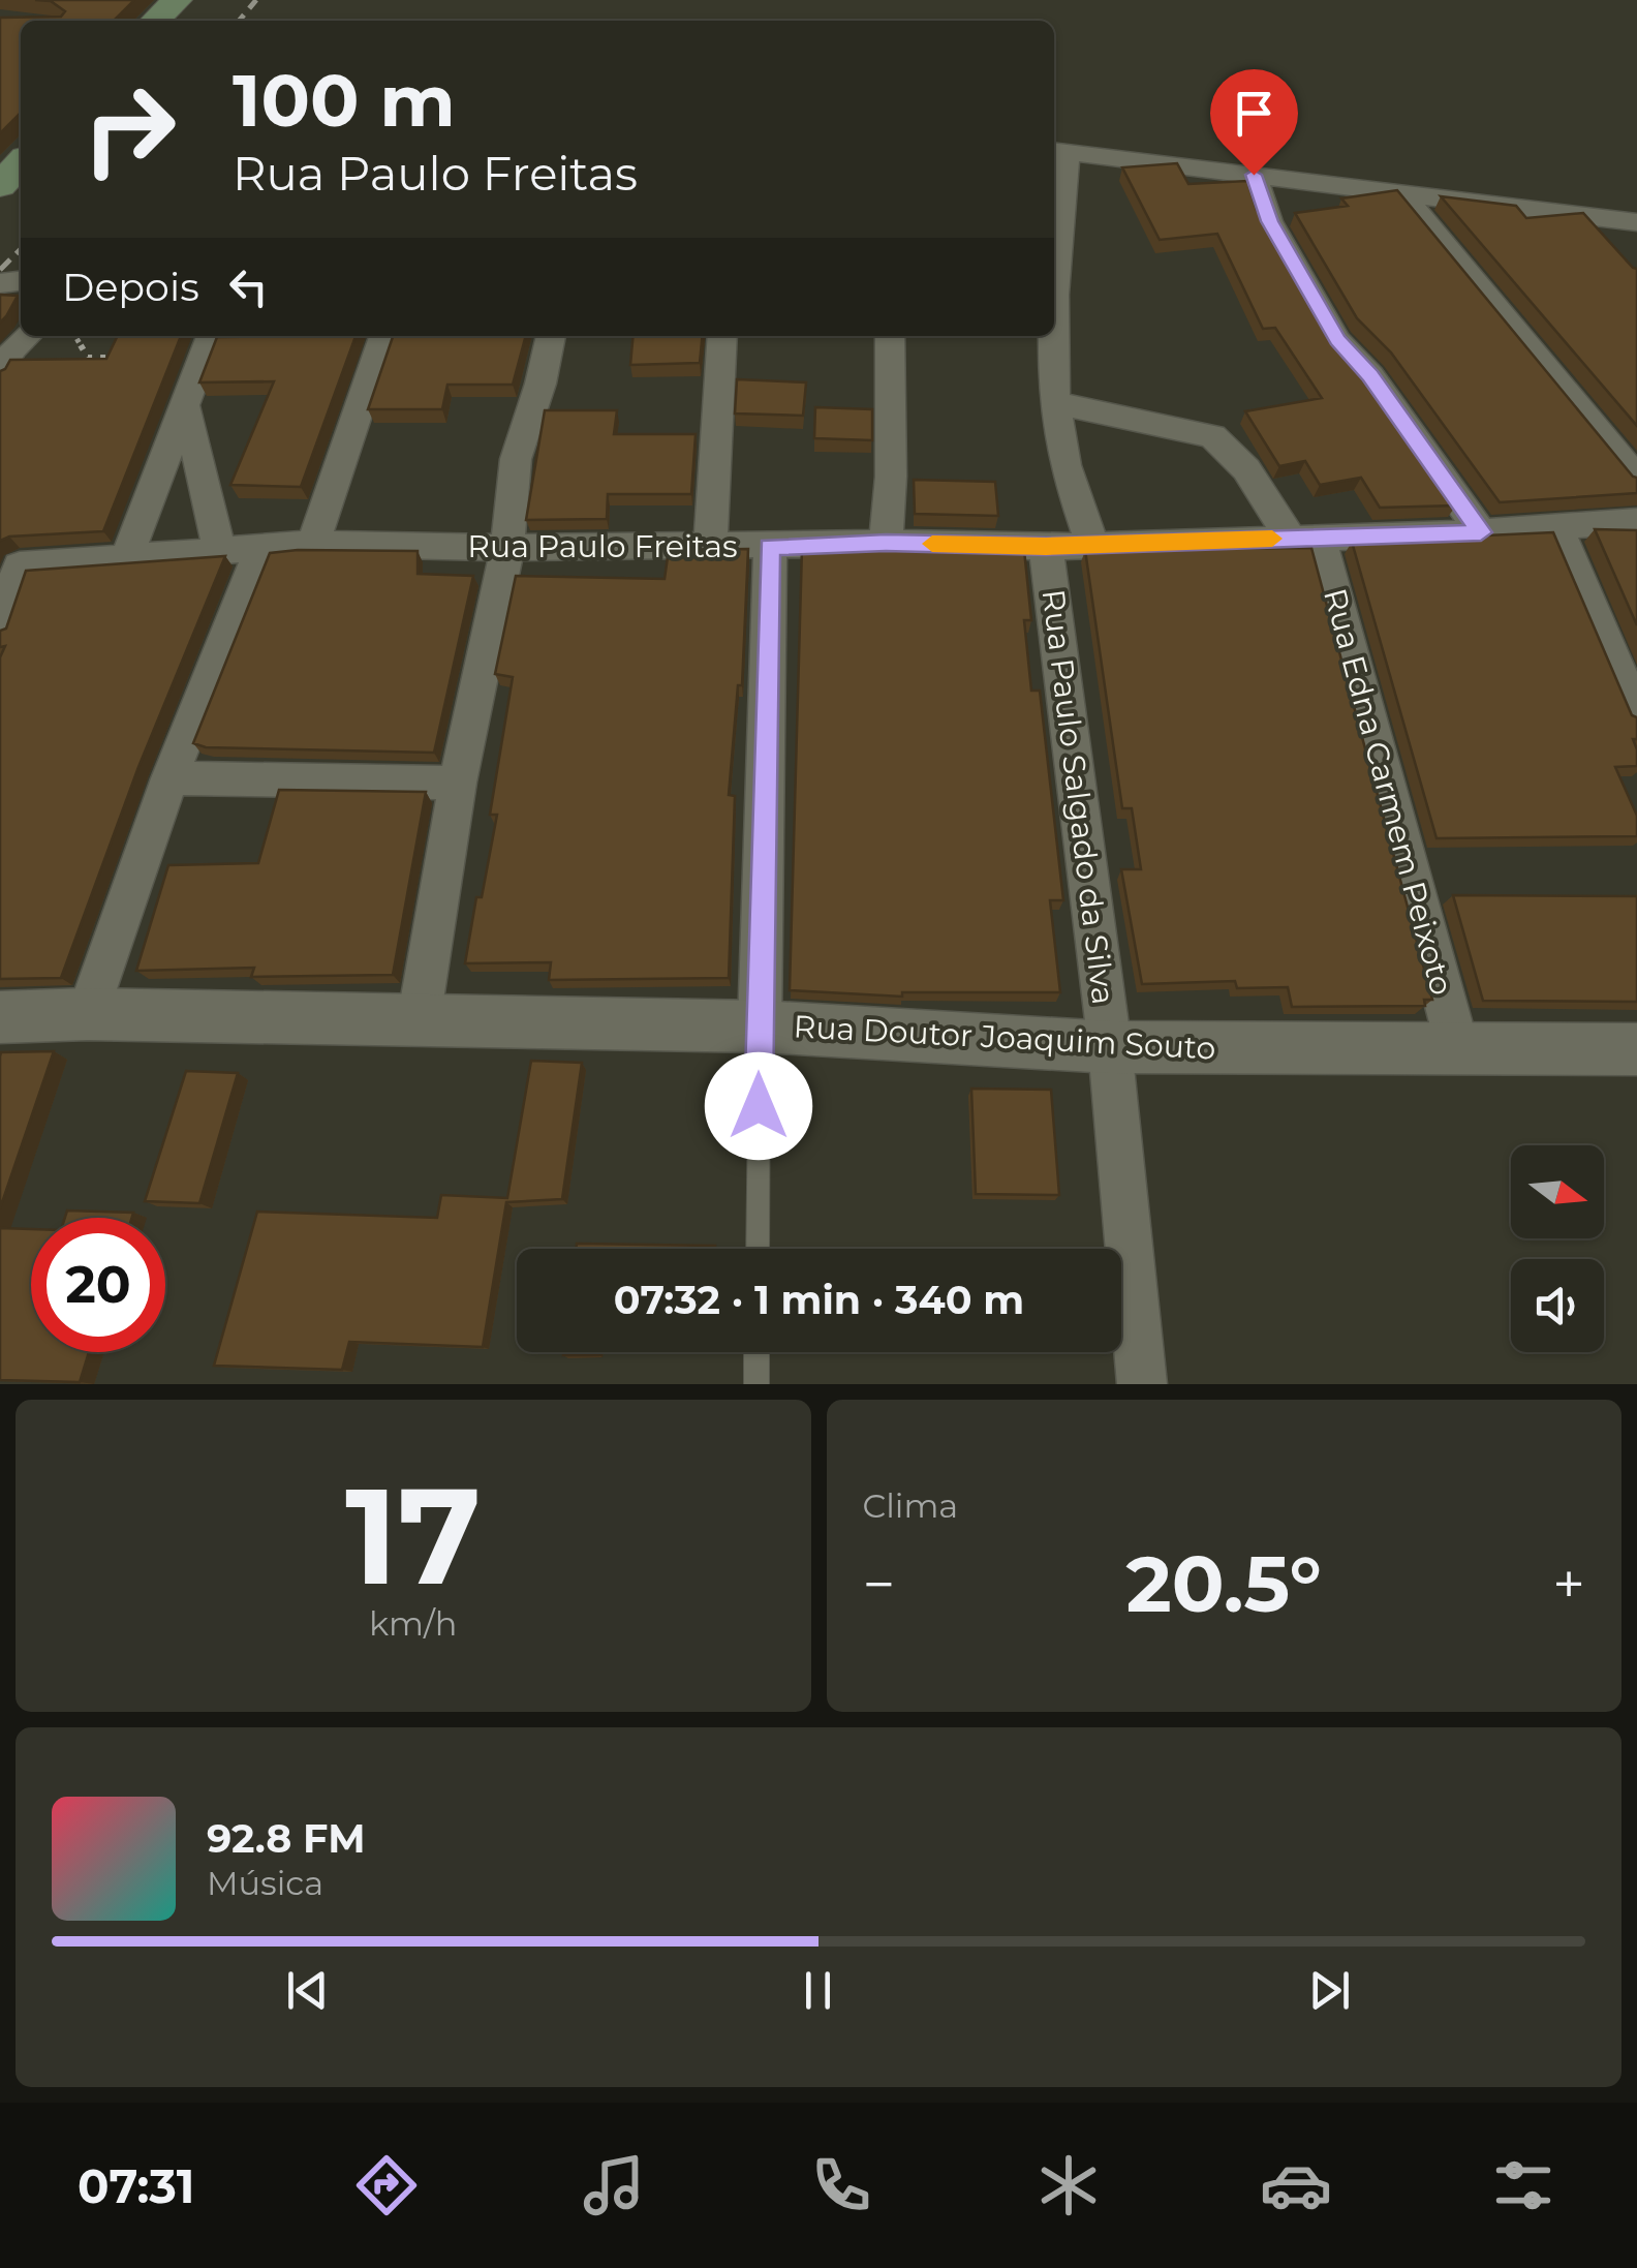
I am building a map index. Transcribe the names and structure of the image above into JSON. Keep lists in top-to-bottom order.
{
  "streets": {
    "street": [
      "Rua Paulo Freitas",
      "Rua Edna Carmem Peixoto",
      "Rua Paulo Salgado da Silva",
      "Rua Doutor Joaquim Souto"
    ]
  },
  "crossings": [
    ["Rua Paulo Freitas", "Rua Edna Carmem Peixoto"],
    ["Rua Paulo Freitas", "Rua Paulo Salgado da Silva"],
    ["Rua Edna Carmem Peixoto", "Rua Doutor Joaquim Souto"],
    ["Rua Paulo Salgado da Silva", "Rua Doutor Joaquim Souto"]
  ],
  "north": "right",
  "page": {
    "turn": ["100 m", "Rua Paulo Freitas"],
    "then": "Depois",
    "limit": "20",
    "trip": "07:32 · 1 min · 340 m",
    "tile": [
      ["17", "km/h"],
      "Clima"
    ],
    "heat": ["−", "20.5°", "+"],
    "song": ["92.8 FM", "Música"],
    "tabs": "07:31"
  }
}
